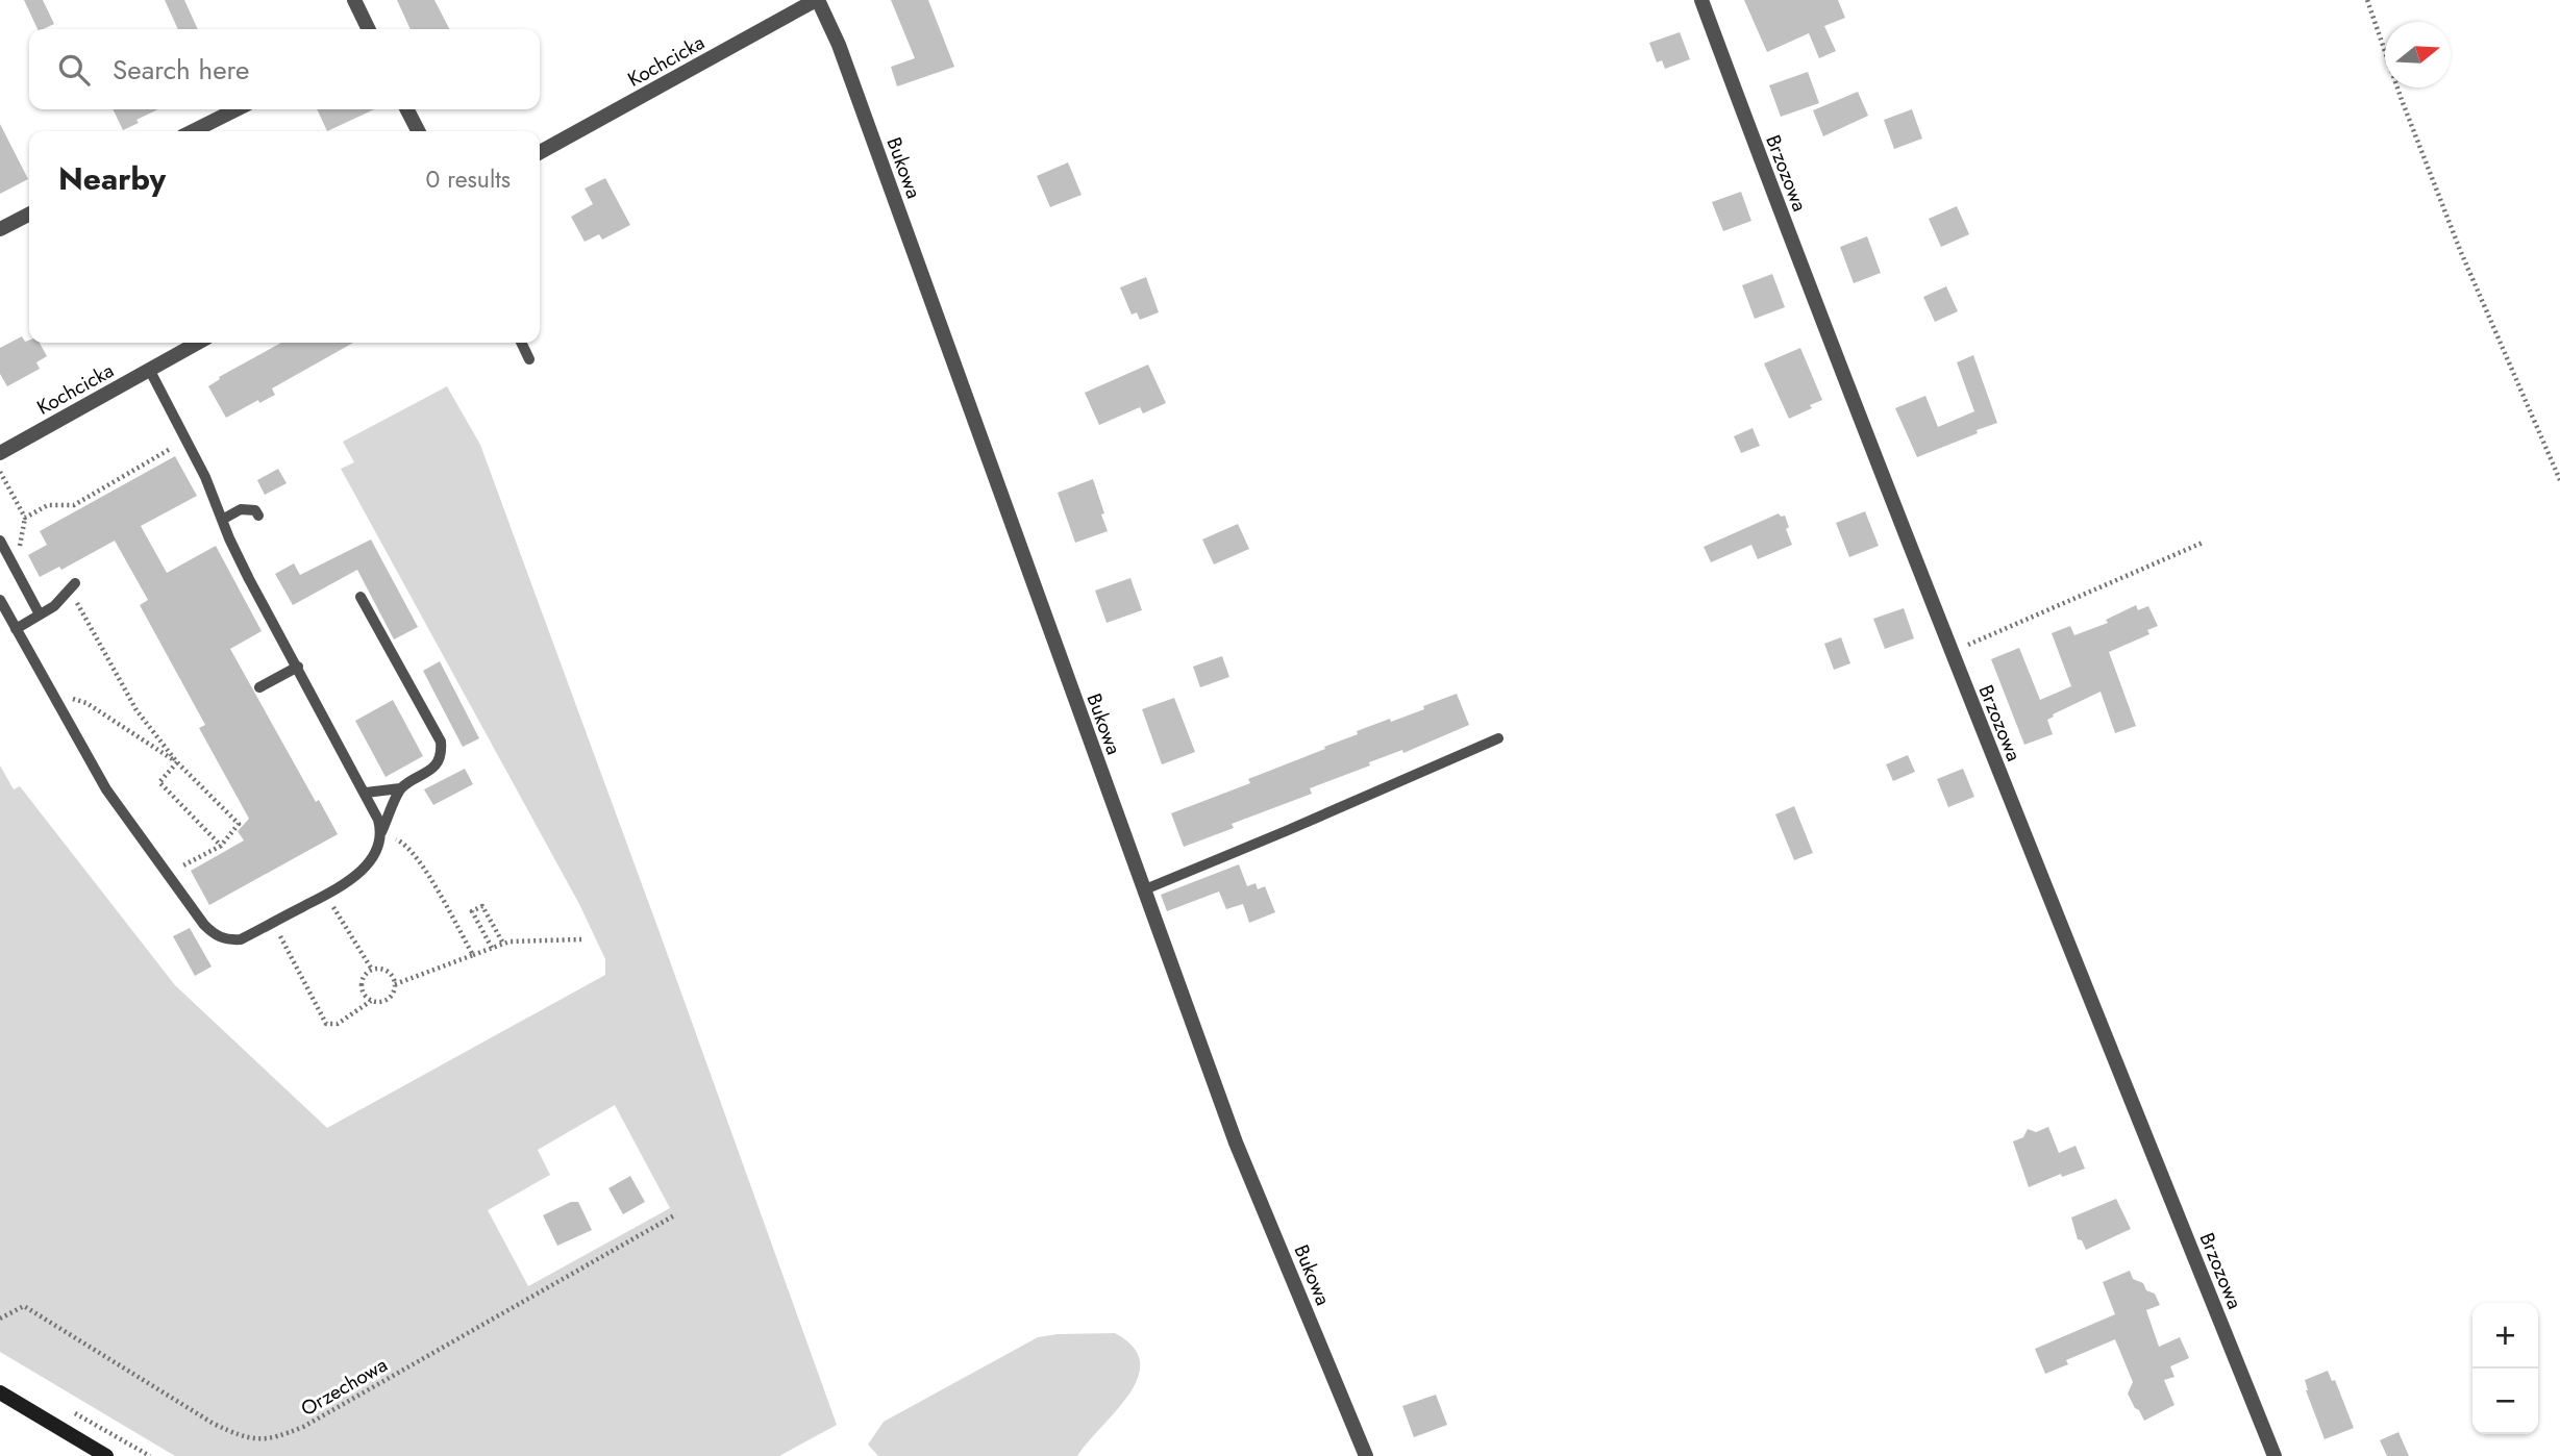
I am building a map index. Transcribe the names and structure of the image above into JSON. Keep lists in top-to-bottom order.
{
  "streets": {
    "street": ["Kochcicka", "Bukowa", "Brzozowa"],
    "path": ["Orzechowa"]
  },
  "crossings": [
    ["Kochcicka", "Bukowa"]
  ],
  "north": "right",
  "page": {
    "search": "Search here",
    "heading": ["Nearby", "0 results"],
    "map_buttons": ["+", "−"]
  }
}
